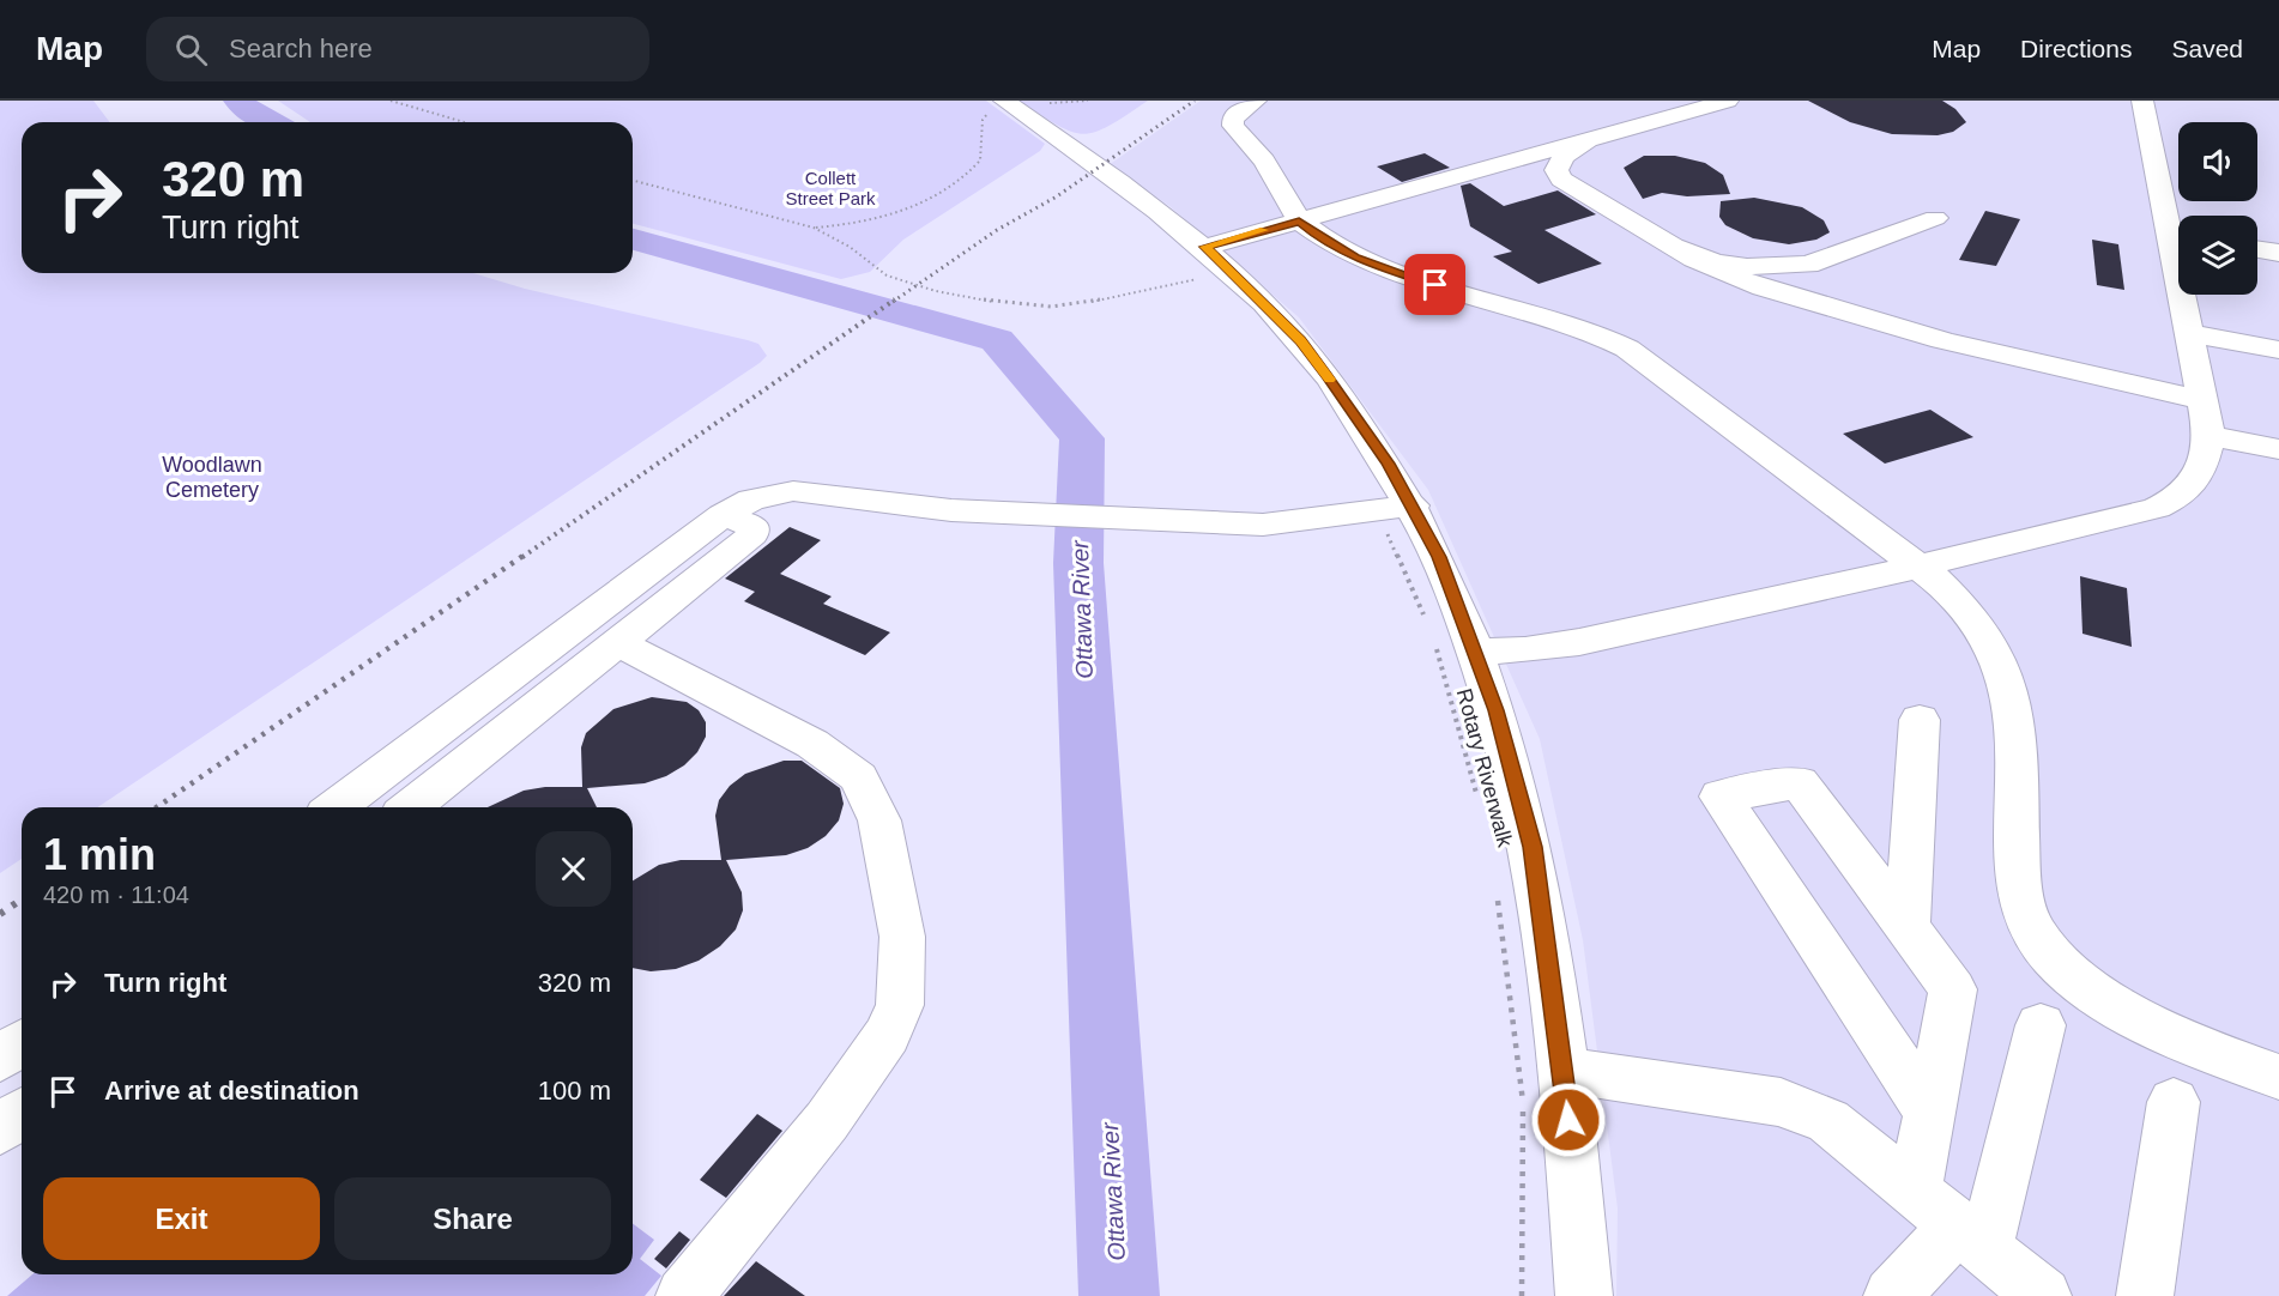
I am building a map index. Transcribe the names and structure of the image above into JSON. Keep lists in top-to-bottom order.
{
  "streets": {
    "path": ["Rotary Riverwalk"]
  },
  "water": ["Ottawa River"],
  "parks": ["Collett Street Park", "Woodlawn Cemetery"],
  "page": {
    "header": "Map",
    "search": "Search here",
    "nav": ["Map", "Directions", "Saved"],
    "turn": ["320 m", "Turn right"],
    "heading": ["1 min", "420 m · 11:04"],
    "list": [
      {
        "name": "Turn right",
        "value": "320 m"
      },
      {
        "name": "Arrive at destination",
        "value": "100 m"
      }
    ],
    "buttons": ["Exit", "Share"]
  }
}
